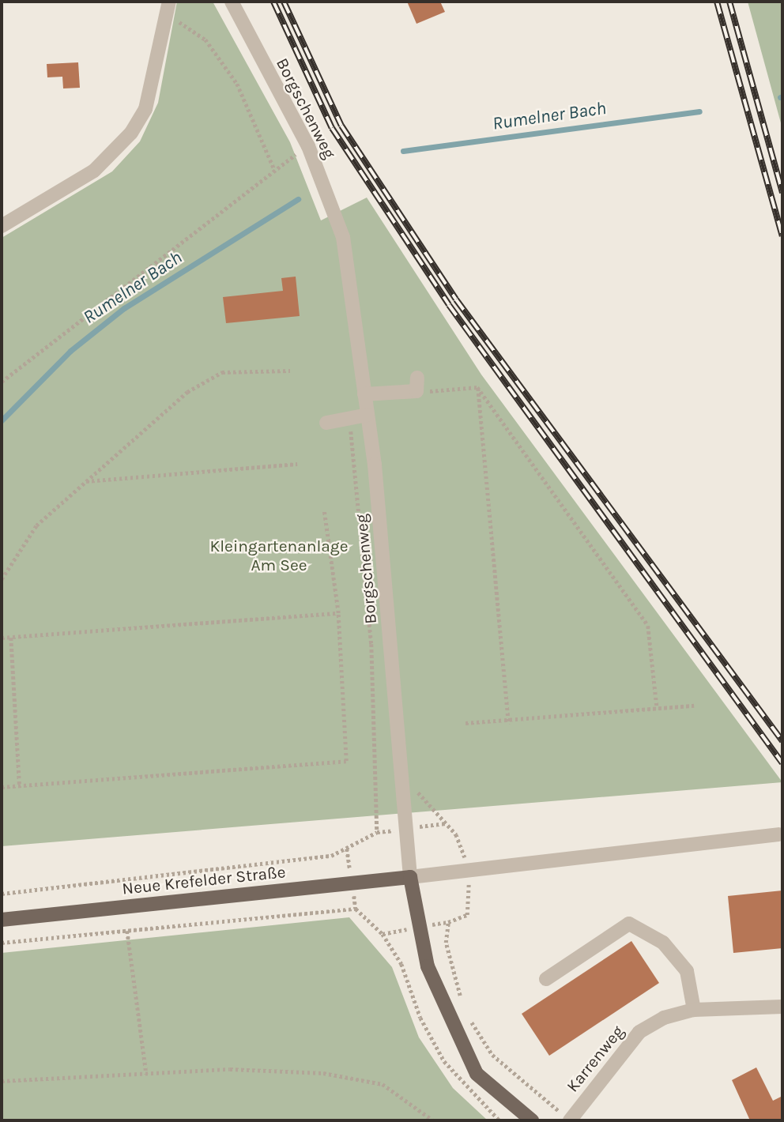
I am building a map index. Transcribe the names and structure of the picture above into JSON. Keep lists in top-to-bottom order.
{
  "streets": {
    "main road": ["Borgschenweg", "Neue Krefelder Straße"],
    "street": ["Karrenweg"]
  },
  "crossings": [
    ["Borgschenweg", "Neue Krefelder Straße"]
  ],
  "water": ["Rumelner Bach"],
  "parks": ["Kleingartenanlage Am See"]
}
